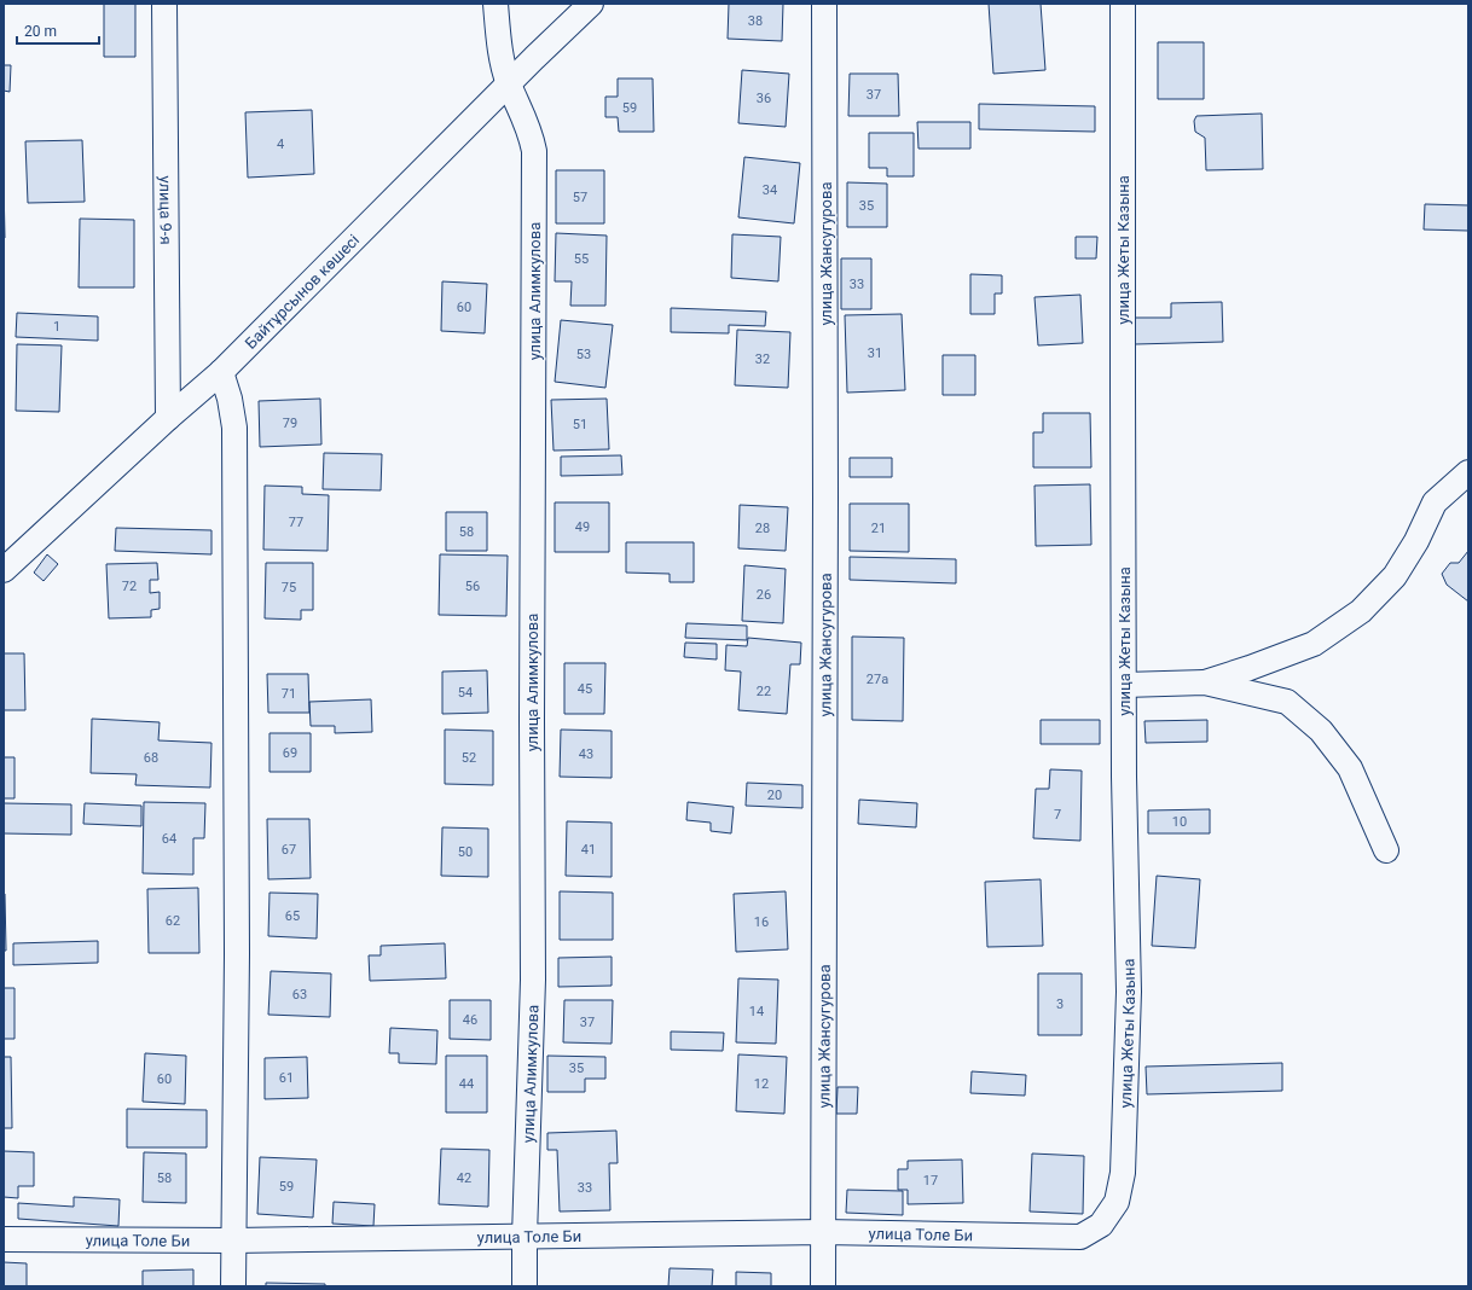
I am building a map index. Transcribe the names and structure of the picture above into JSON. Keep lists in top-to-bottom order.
{
  "streets": {
    "street": [
      "улица 9-я",
      "улица Жеты Казына",
      "улица Жансугурова",
      "Байтұрсынов көшесі",
      "улица Алимкулова",
      "улица Толе Би"
    ]
  },
  "crossings": [
    ["улица 9-я", "Байтұрсынов көшесі"],
    ["улица Жеты Казына", "улица Толе Би"],
    ["улица Жансугурова", "улица Толе Би"],
    ["Байтұрсынов көшесі", "улица Алимкулова"],
    ["улица Алимкулова", "улица Толе Би"]
  ],
  "house_numbers": [
    "38",
    "37",
    "36",
    "59",
    "4",
    "34",
    "57",
    "35",
    "55",
    "33",
    "60",
    "1",
    "31",
    "53",
    "32",
    "79",
    "51",
    "77",
    "49",
    "28",
    "21",
    "58",
    "72",
    "56",
    "75",
    "26",
    "27а",
    "45",
    "22",
    "54",
    "71",
    "69",
    "43",
    "68",
    "52",
    "20",
    "7",
    "10",
    "64",
    "67",
    "41",
    "50",
    "65",
    "62",
    "16",
    "63",
    "3",
    "14",
    "46",
    "37",
    "35",
    "61",
    "60",
    "44",
    "12",
    "58",
    "42",
    "17",
    "59",
    "33"
  ],
  "scale_bar": "20 m"
}
